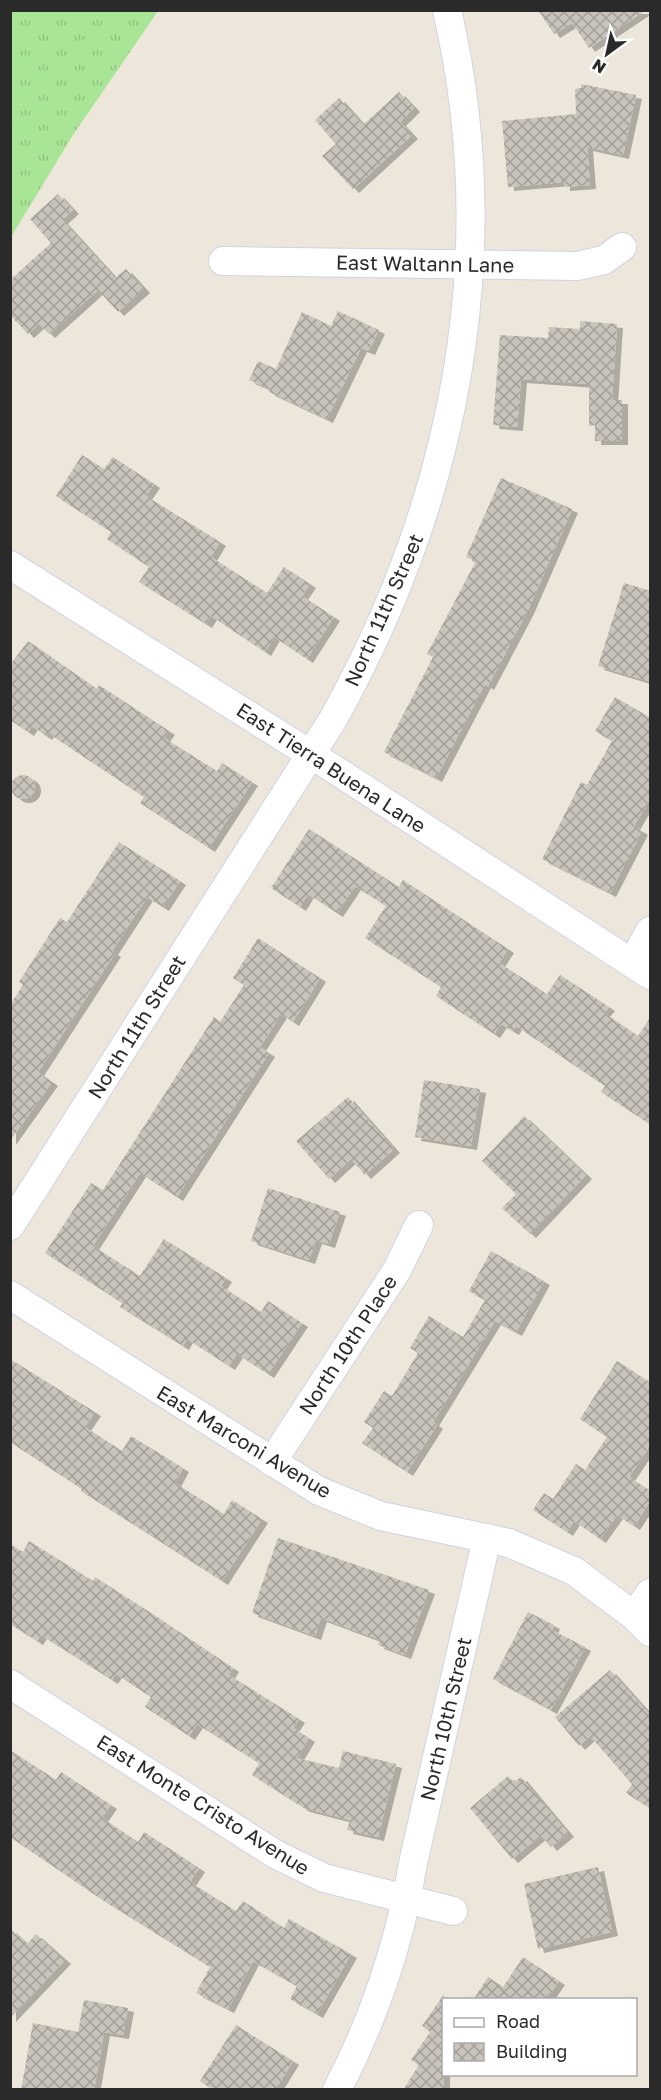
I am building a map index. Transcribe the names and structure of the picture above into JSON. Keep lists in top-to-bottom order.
{
  "streets": {
    "street": [
      "East Waltann Lane",
      "North 11th Street",
      "East Tierra Buena Lane",
      "North 10th Place",
      "East Marconi Avenue",
      "North 10th Street",
      "East Monte Cristo Avenue"
    ]
  },
  "crossings": [
    ["East Waltann Lane", "North 11th Street"],
    ["North 11th Street", "East Tierra Buena Lane"],
    ["North 10th Place", "East Marconi Avenue"],
    ["East Marconi Avenue", "North 10th Street"],
    ["North 10th Street", "East Monte Cristo Avenue"]
  ],
  "legend": ["Road", "Building"],
  "north": "bottom left"
}
